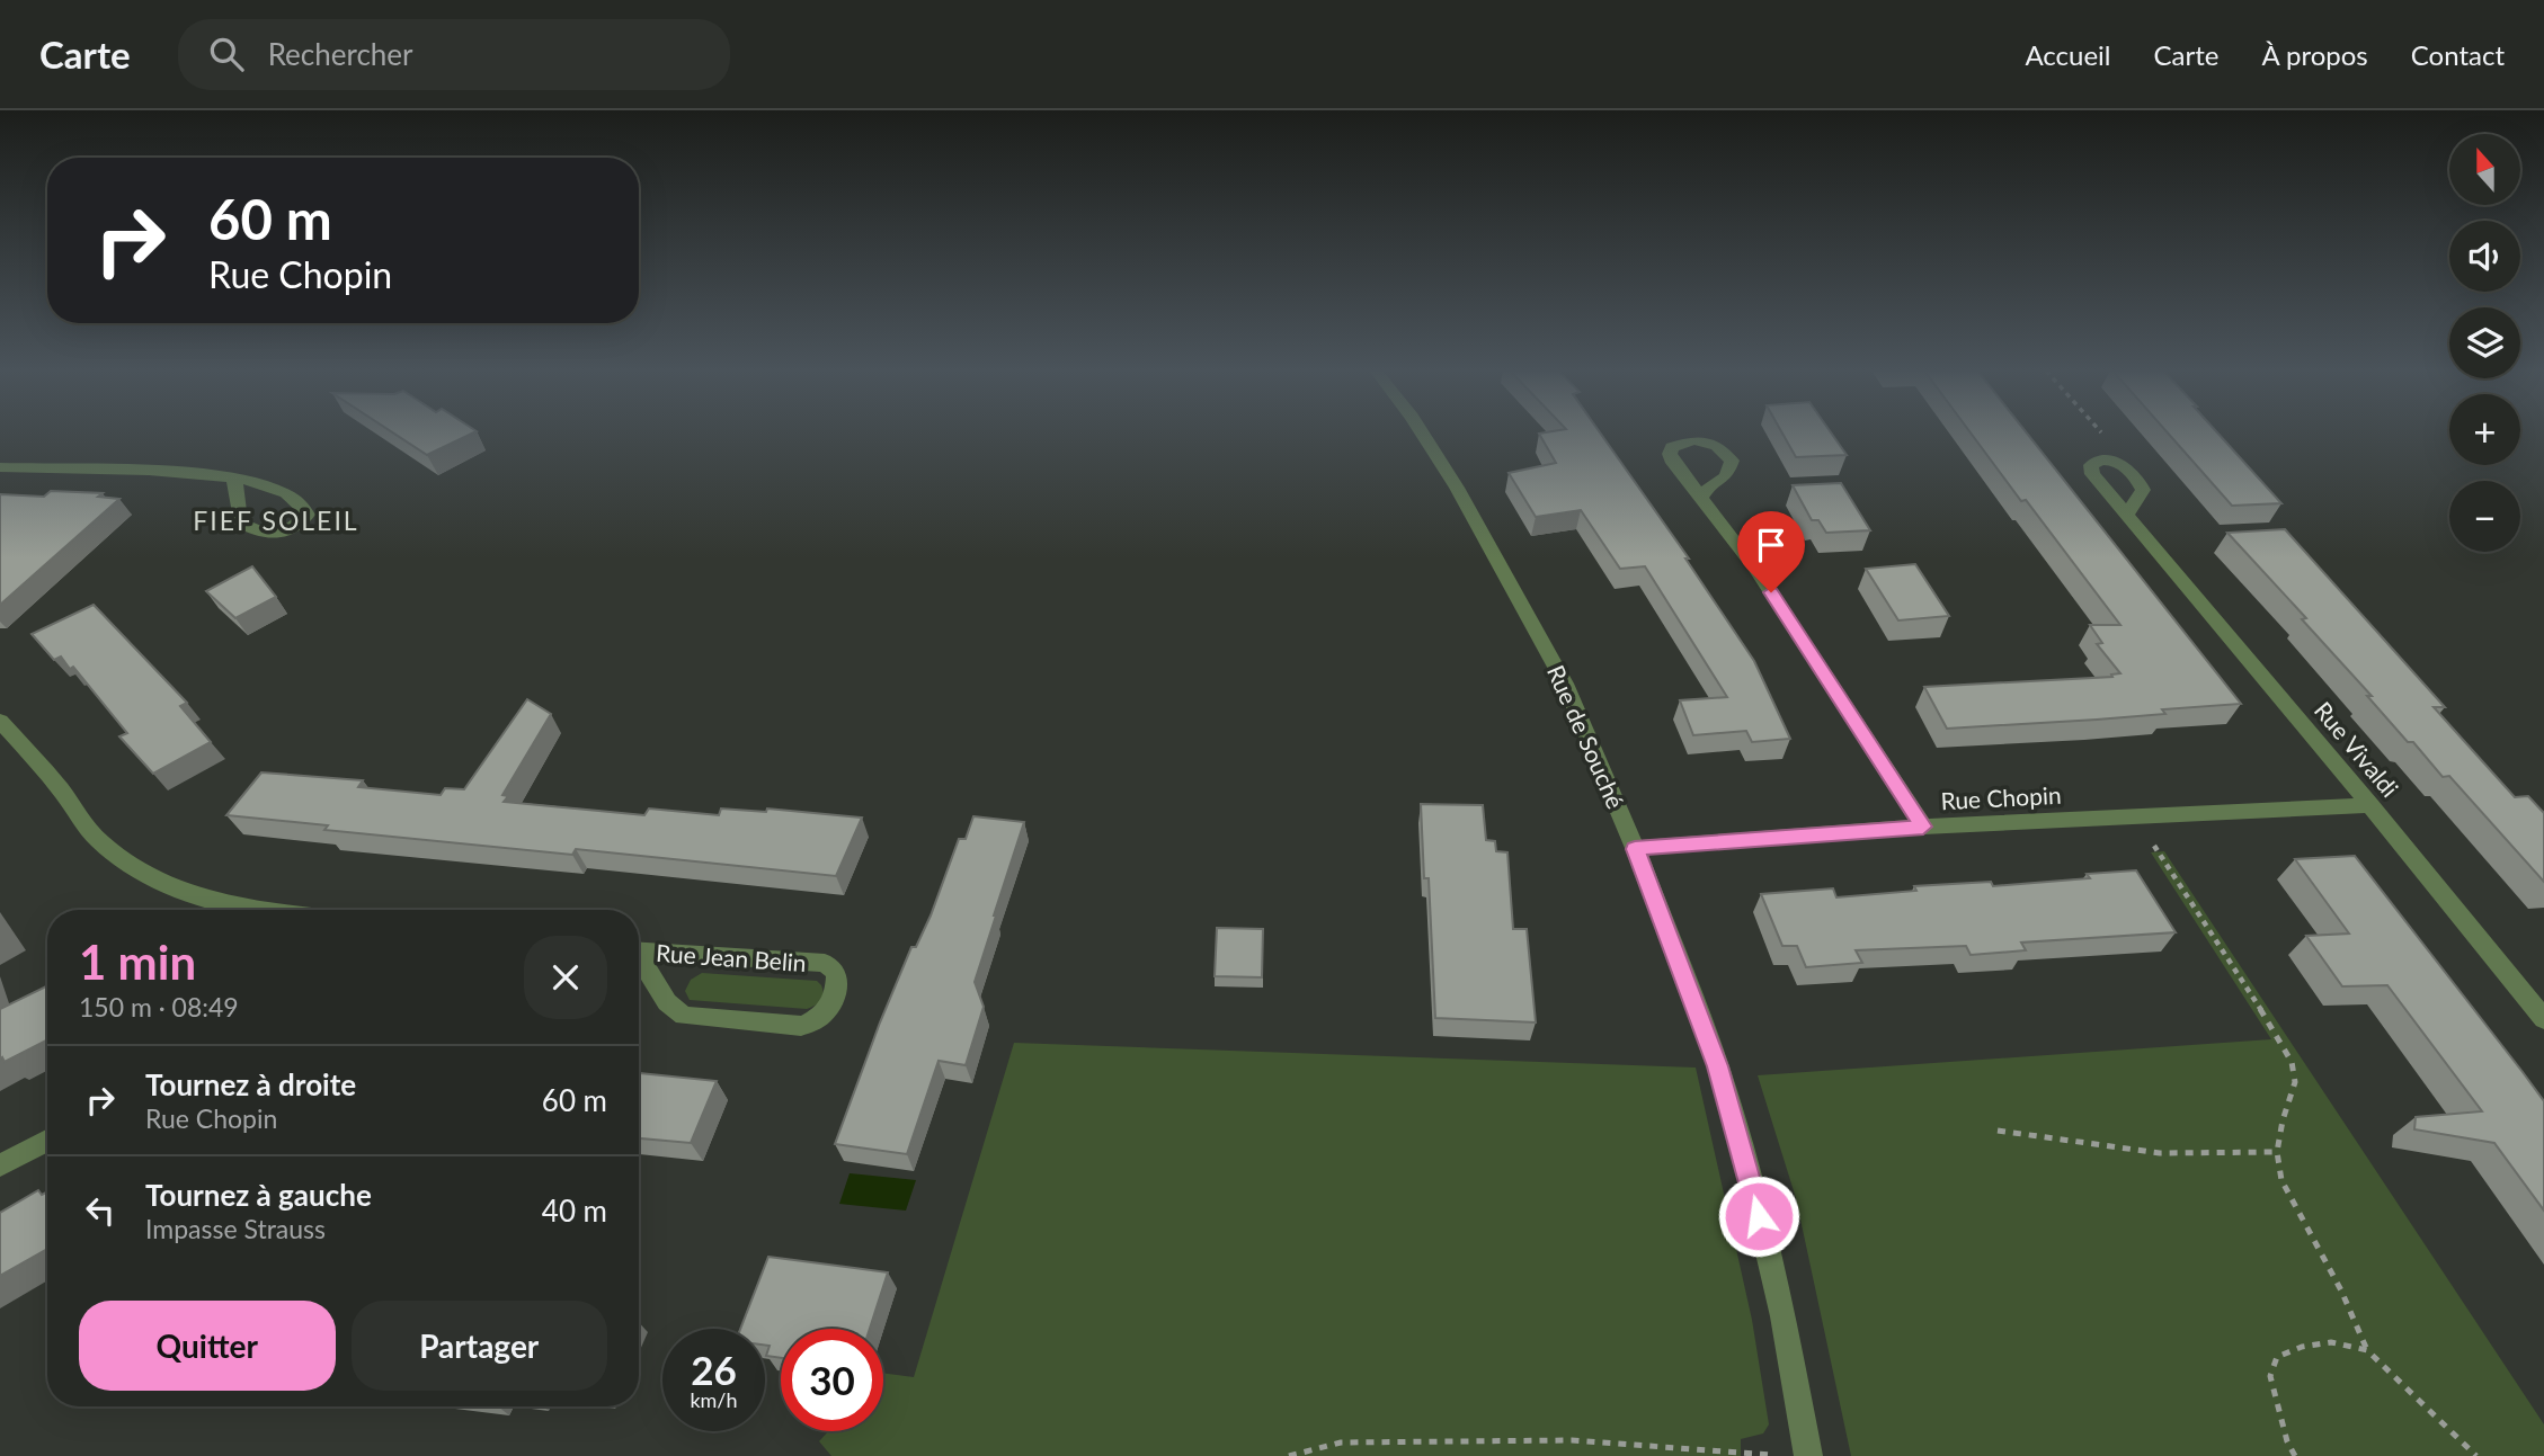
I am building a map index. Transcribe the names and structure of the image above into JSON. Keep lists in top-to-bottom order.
{
  "streets": {
    "street": [
      "Rue de Souché",
      "Rue Vivaldi",
      "Rue Chopin",
      "Rue Jean Belin"
    ]
  },
  "crossings": [
    ["Rue de Souché", "Rue Chopin"],
    ["Rue Vivaldi", "Rue Chopin"]
  ],
  "districts": ["FIEF SOLEIL"],
  "north": "top",
  "page": {
    "header": "Carte",
    "search": "Rechercher",
    "nav": [
      "Accueil",
      "Carte",
      "À propos",
      "Contact"
    ],
    "map_buttons": ["+", "−"],
    "turn": ["60 m", "Rue Chopin"],
    "heading": ["1 min", "150 m · 08:49"],
    "list": [
      {
        "name": "Tournez à droite",
        "note": "Rue Chopin",
        "value": "60 m"
      },
      {
        "name": "Tournez à gauche",
        "note": "Impasse Strauss",
        "value": "40 m"
      }
    ],
    "buttons": ["Quitter", "Partager"],
    "speed": "26 km/h",
    "limit": "30"
  }
}
